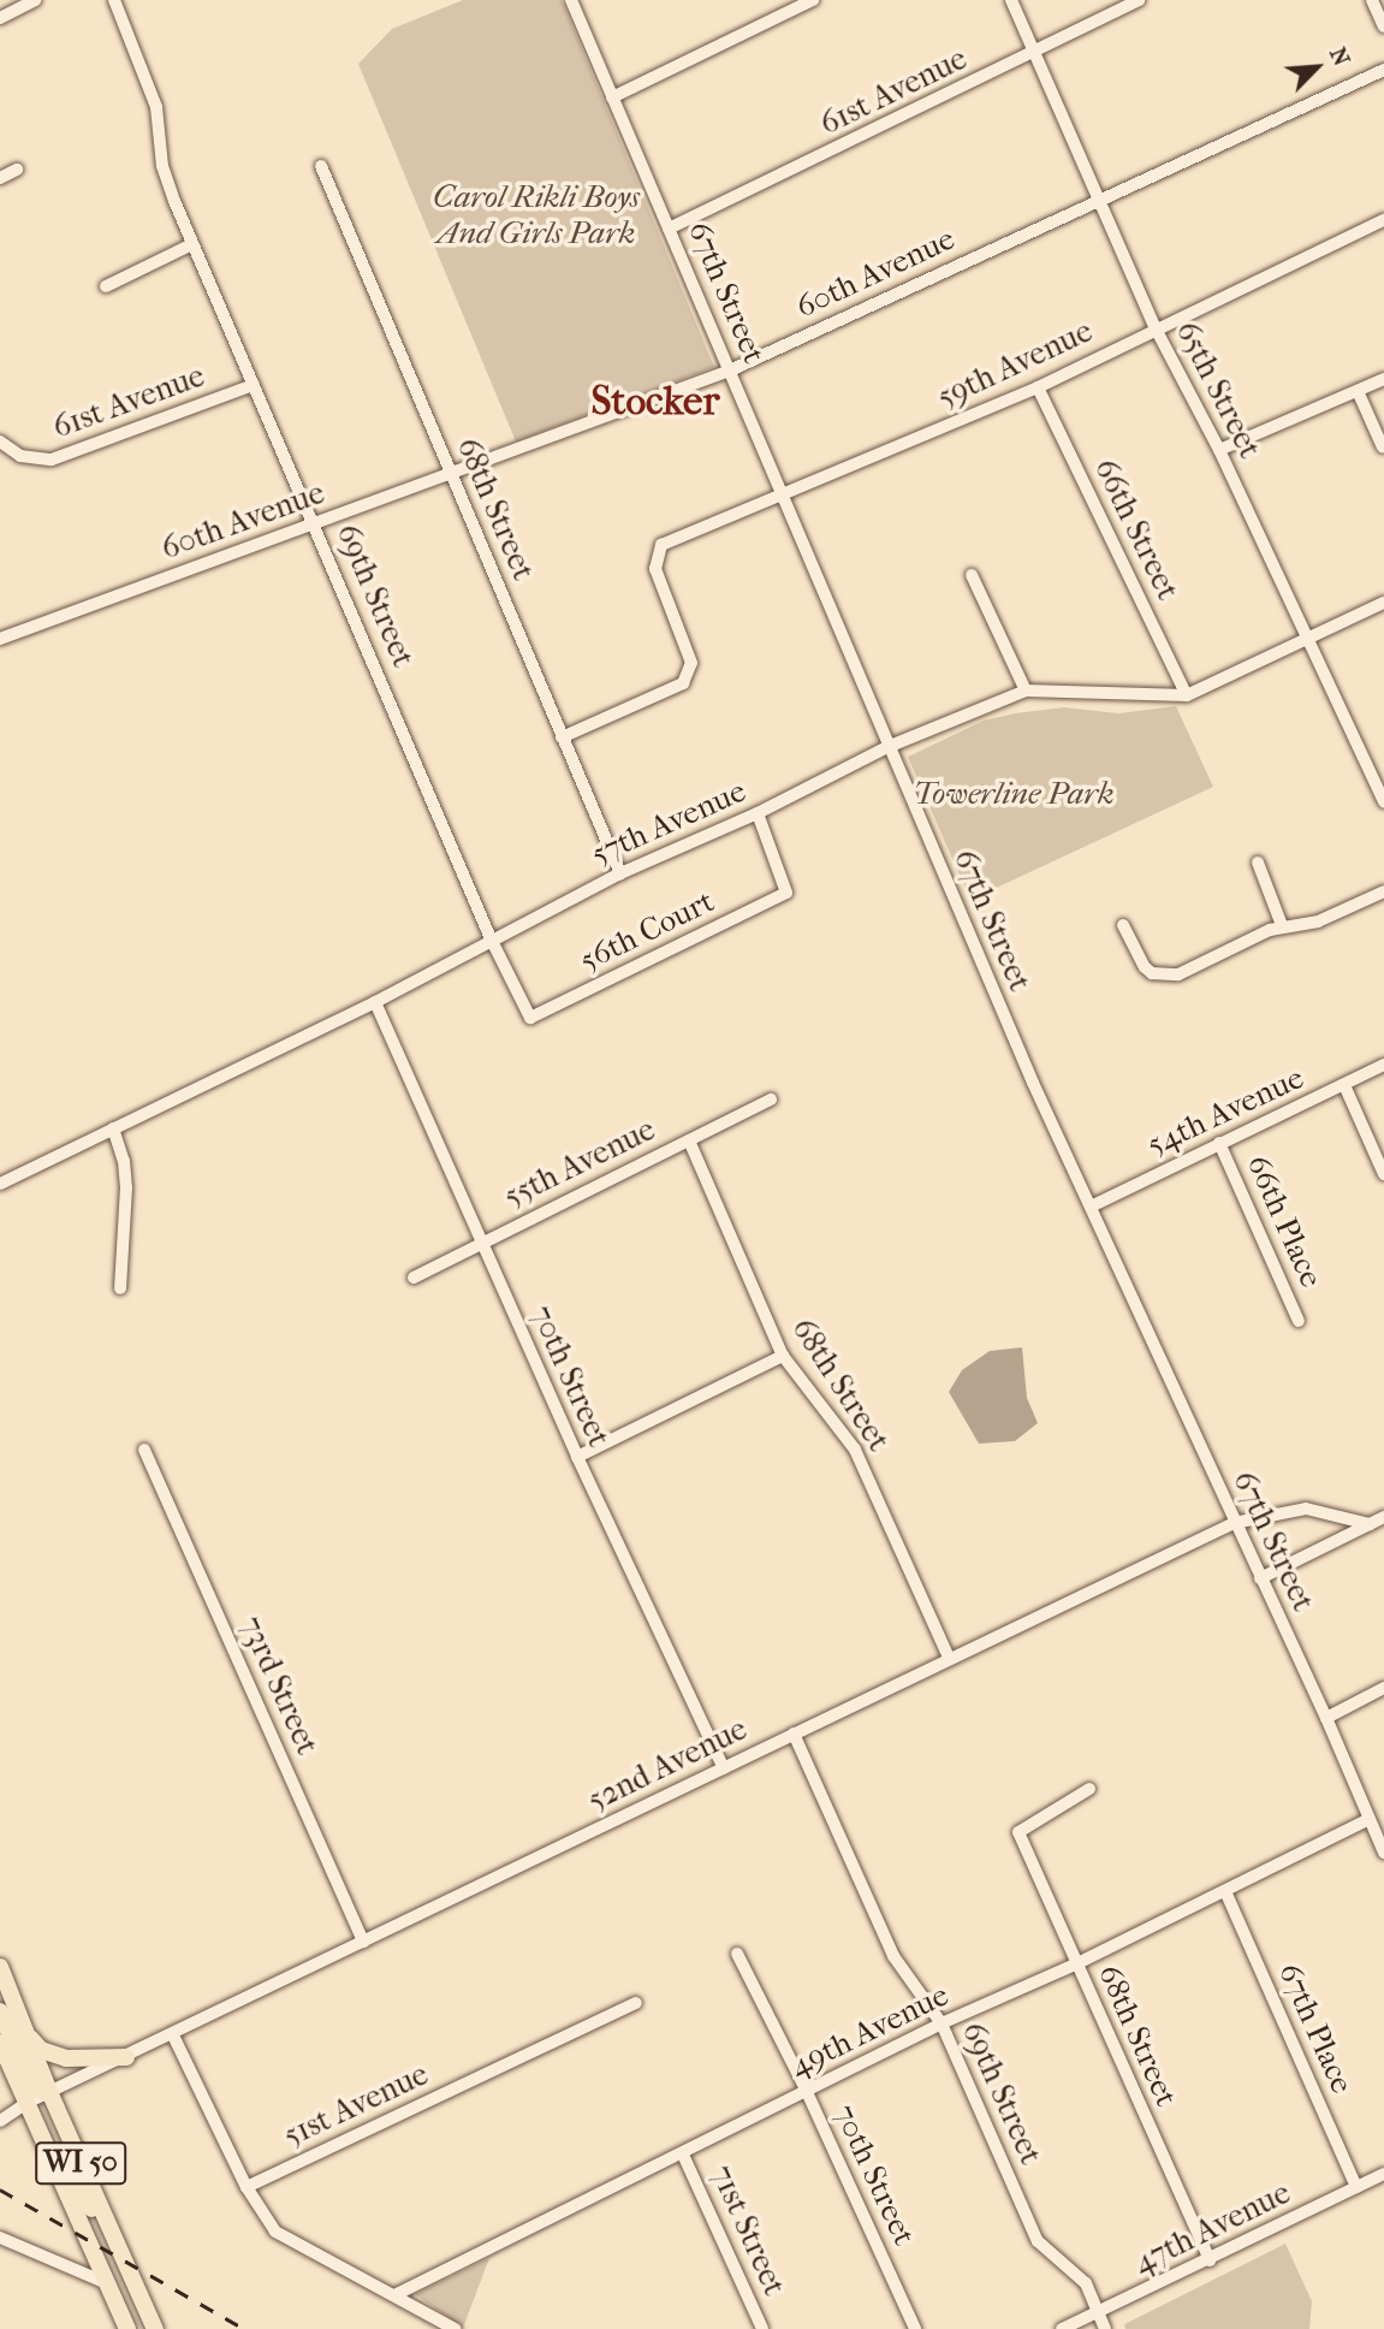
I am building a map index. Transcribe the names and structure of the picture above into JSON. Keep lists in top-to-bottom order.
{
  "streets": {
    "main road": ["WI 50"],
    "street": [
      "61st Avenue",
      "60th Avenue",
      "67th Street",
      "59th Avenue",
      "65th Street",
      "68th Street",
      "66th Street",
      "69th Street",
      "57th Avenue",
      "56th Court",
      "54th Avenue",
      "55th Avenue",
      "66th Place",
      "70th Street",
      "73rd Street",
      "52nd Avenue",
      "67th Place",
      "49th Avenue",
      "51st Avenue",
      "47th Avenue",
      "71st Street"
    ]
  },
  "crossings": [
    ["61st Avenue", "67th Street"],
    ["61st Avenue", "65th Street"],
    ["61st Avenue", "69th Street"],
    ["60th Avenue", "67th Street"],
    ["60th Avenue", "65th Street"],
    ["60th Avenue", "68th Street"],
    ["60th Avenue", "69th Street"],
    ["67th Street", "59th Avenue"],
    ["67th Street", "57th Avenue"],
    ["67th Street", "54th Avenue"],
    ["67th Street", "52nd Avenue"],
    ["67th Street", "49th Avenue"],
    ["59th Avenue", "65th Street"],
    ["59th Avenue", "68th Street"],
    ["59th Avenue", "66th Street"],
    ["65th Street", "57th Avenue"],
    ["68th Street", "57th Avenue"],
    ["68th Street", "55th Avenue"],
    ["68th Street", "52nd Avenue"],
    ["68th Street", "49th Avenue"],
    ["68th Street", "47th Avenue"],
    ["66th Street", "57th Avenue"],
    ["69th Street", "57th Avenue"],
    ["69th Street", "56th Court"],
    ["69th Street", "52nd Avenue"],
    ["69th Street", "49th Avenue"],
    ["69th Street", "47th Avenue"],
    ["57th Avenue", "56th Court"],
    ["57th Avenue", "70th Street"],
    ["54th Avenue", "66th Place"],
    ["55th Avenue", "70th Street"],
    ["70th Street", "52nd Avenue"],
    ["70th Street", "49th Avenue"],
    ["73rd Street", "52nd Avenue"],
    ["52nd Avenue", "WI 50"],
    ["67th Place", "49th Avenue"],
    ["67th Place", "47th Avenue"],
    ["49th Avenue", "71st Street"]
  ],
  "districts": ["Stocker"],
  "parks": ["Carol Rikli Boys And Girls Park", "Towerline Park"],
  "north": "top right"
}
